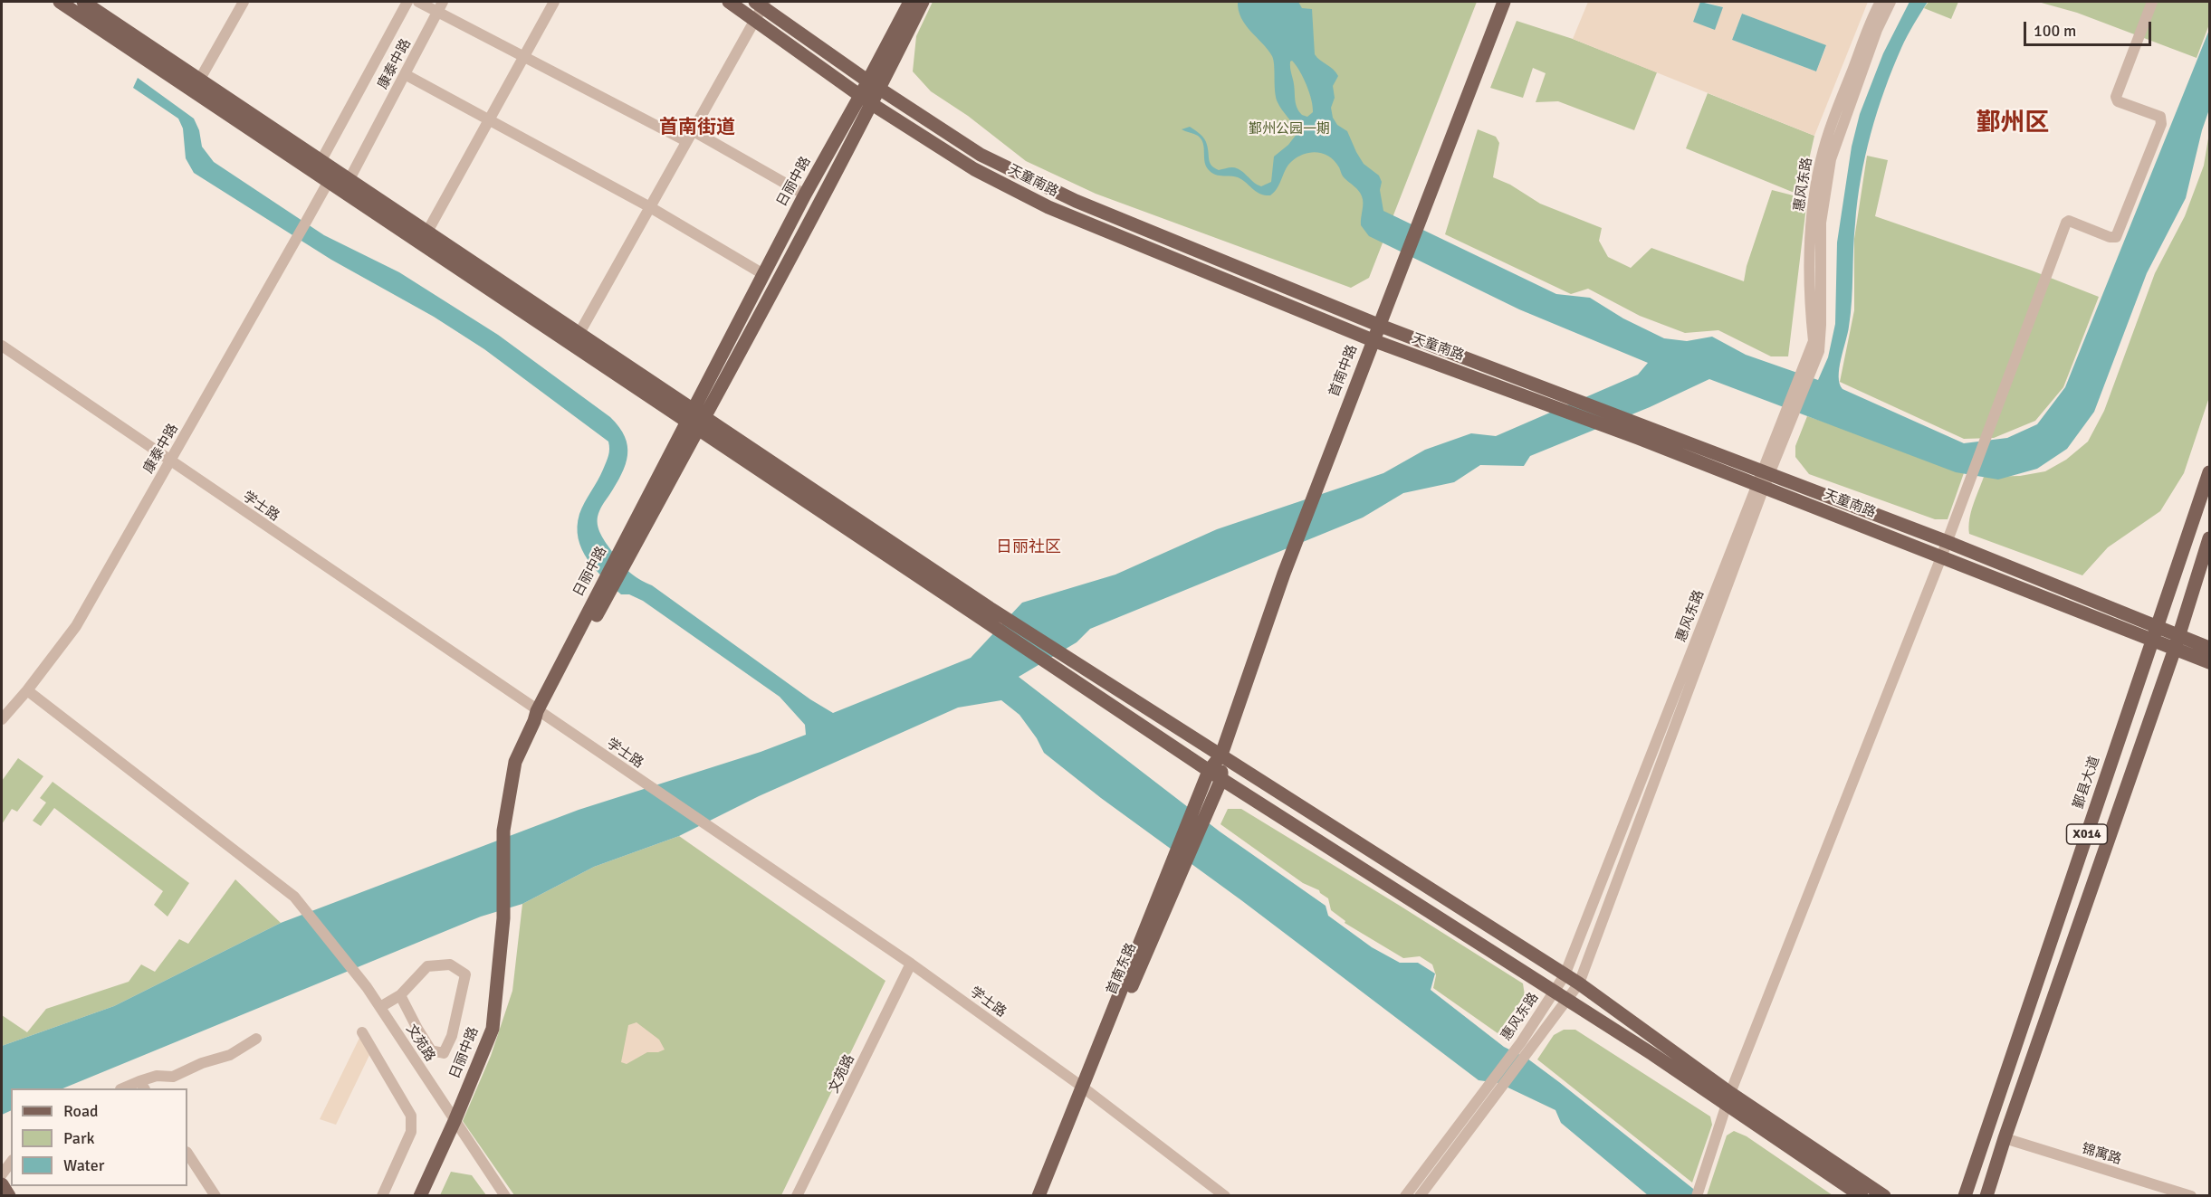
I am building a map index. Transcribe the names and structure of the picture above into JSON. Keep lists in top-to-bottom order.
{
  "streets": {
    "main road": [
      "天童南路",
      "日丽中路",
      "首南中路",
      "鄞县大道",
      "X014",
      "首南东路"
    ],
    "street": [
      "康泰中路",
      "惠风东路",
      "学士路",
      "文苑路",
      "锦寓路"
    ]
  },
  "crossings": [
    ["康泰中路", "学士路"],
    ["康泰中路", "文苑路"],
    ["天童南路", "日丽中路"],
    ["天童南路", "惠风东路"],
    ["天童南路", "首南中路"],
    ["天童南路", "鄞县大道"],
    ["天童南路", "X014"],
    ["日丽中路", "学士路"],
    ["日丽中路", "文苑路"],
    ["首南中路", "首南东路"],
    ["学士路", "首南东路"],
    ["学士路", "文苑路"],
    ["X014", "锦寓路"]
  ],
  "districts": ["鄞州区", "首南街道", "日丽社区"],
  "parks": ["鄞州公园一期"],
  "legend": ["Road", "Park", "Water"],
  "scale_bar": "100 m"
}
